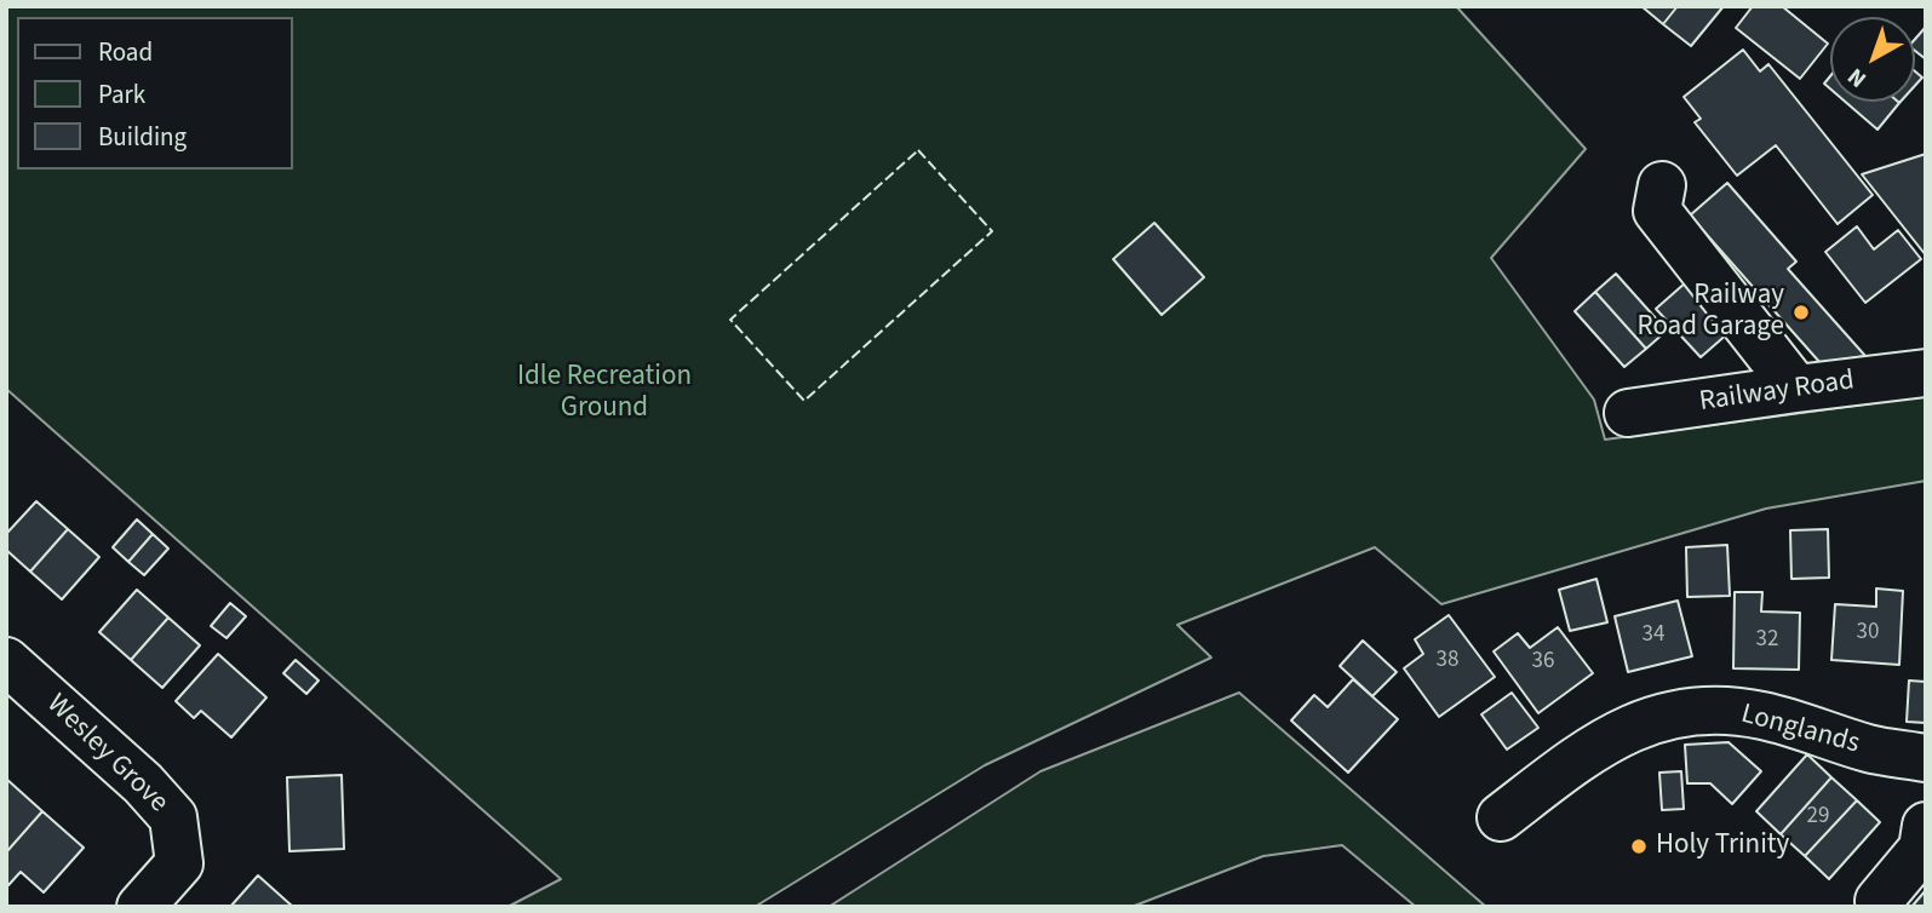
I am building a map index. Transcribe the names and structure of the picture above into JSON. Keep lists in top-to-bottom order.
{
  "streets": {
    "street": ["Railway Road", "Longlands", "Wesley Grove"]
  },
  "parks": ["Idle Recreation Ground"],
  "places": ["Railway Road Garage", "Holy Trinity"],
  "house_numbers": [
    "30",
    "34",
    "32",
    "38",
    "36",
    "29"
  ],
  "legend": ["Road", "Park", "Building"],
  "north": "bottom left"
}
